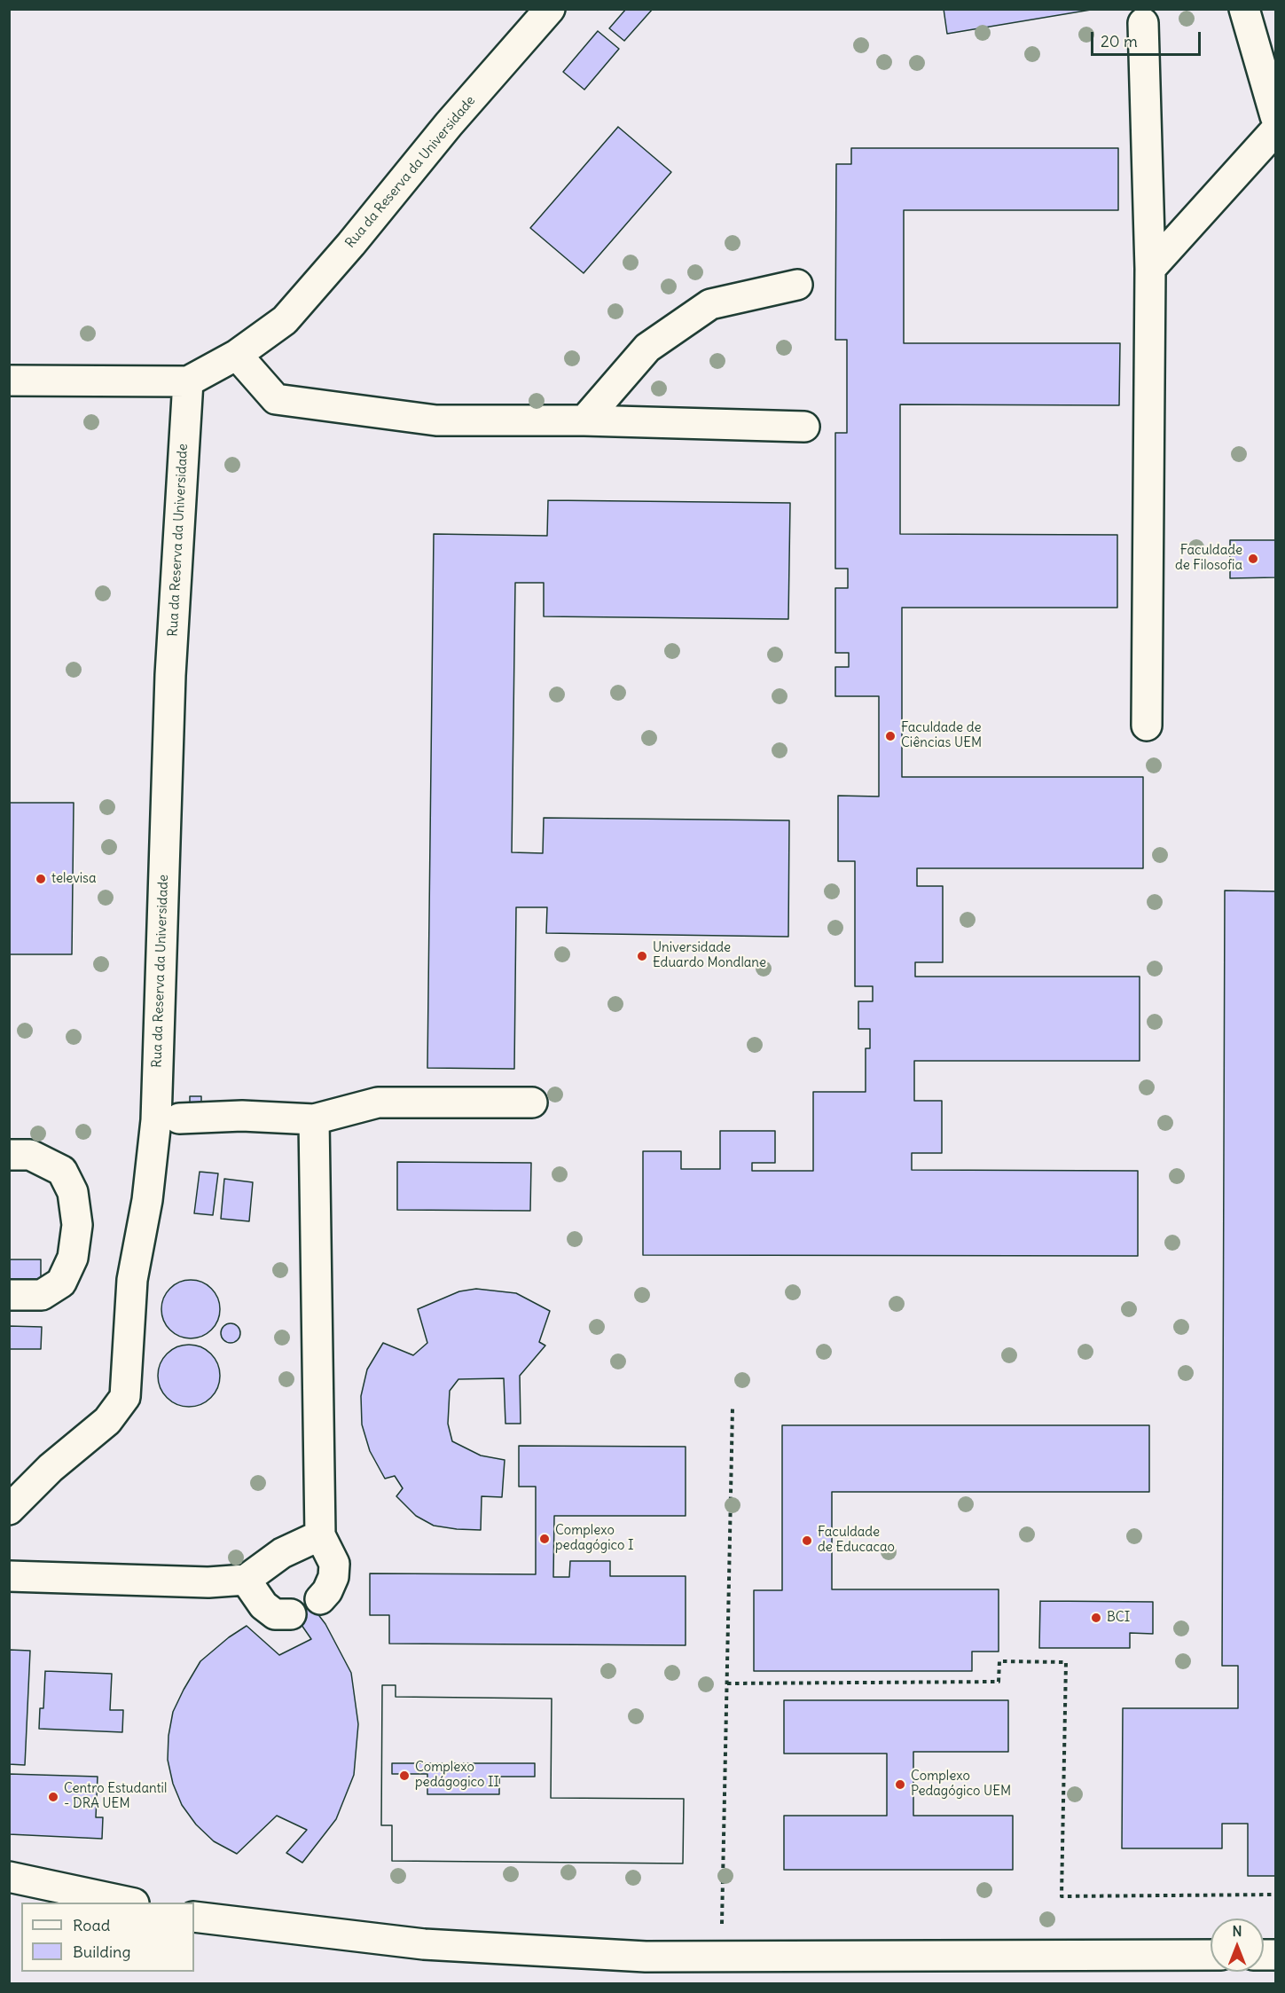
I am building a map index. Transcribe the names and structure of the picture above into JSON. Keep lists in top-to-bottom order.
{
  "streets": {
    "lane": ["Rua da Reserva da Universidade"]
  },
  "places": [
    "Faculdade de Filosofia",
    "Faculdade de Ciências UEM",
    "televisa",
    "Universidade Eduardo Mondlane",
    "Complexo pedagógico I",
    "Faculdade de Educacao",
    "BCI",
    "Complexo pedágogico II",
    "Complexo Pedagógico UEM",
    "Centro Estudantil - DRA UEM"
  ],
  "legend": ["Road", "Building"],
  "scale_bar": "20 m",
  "north": "top"
}
